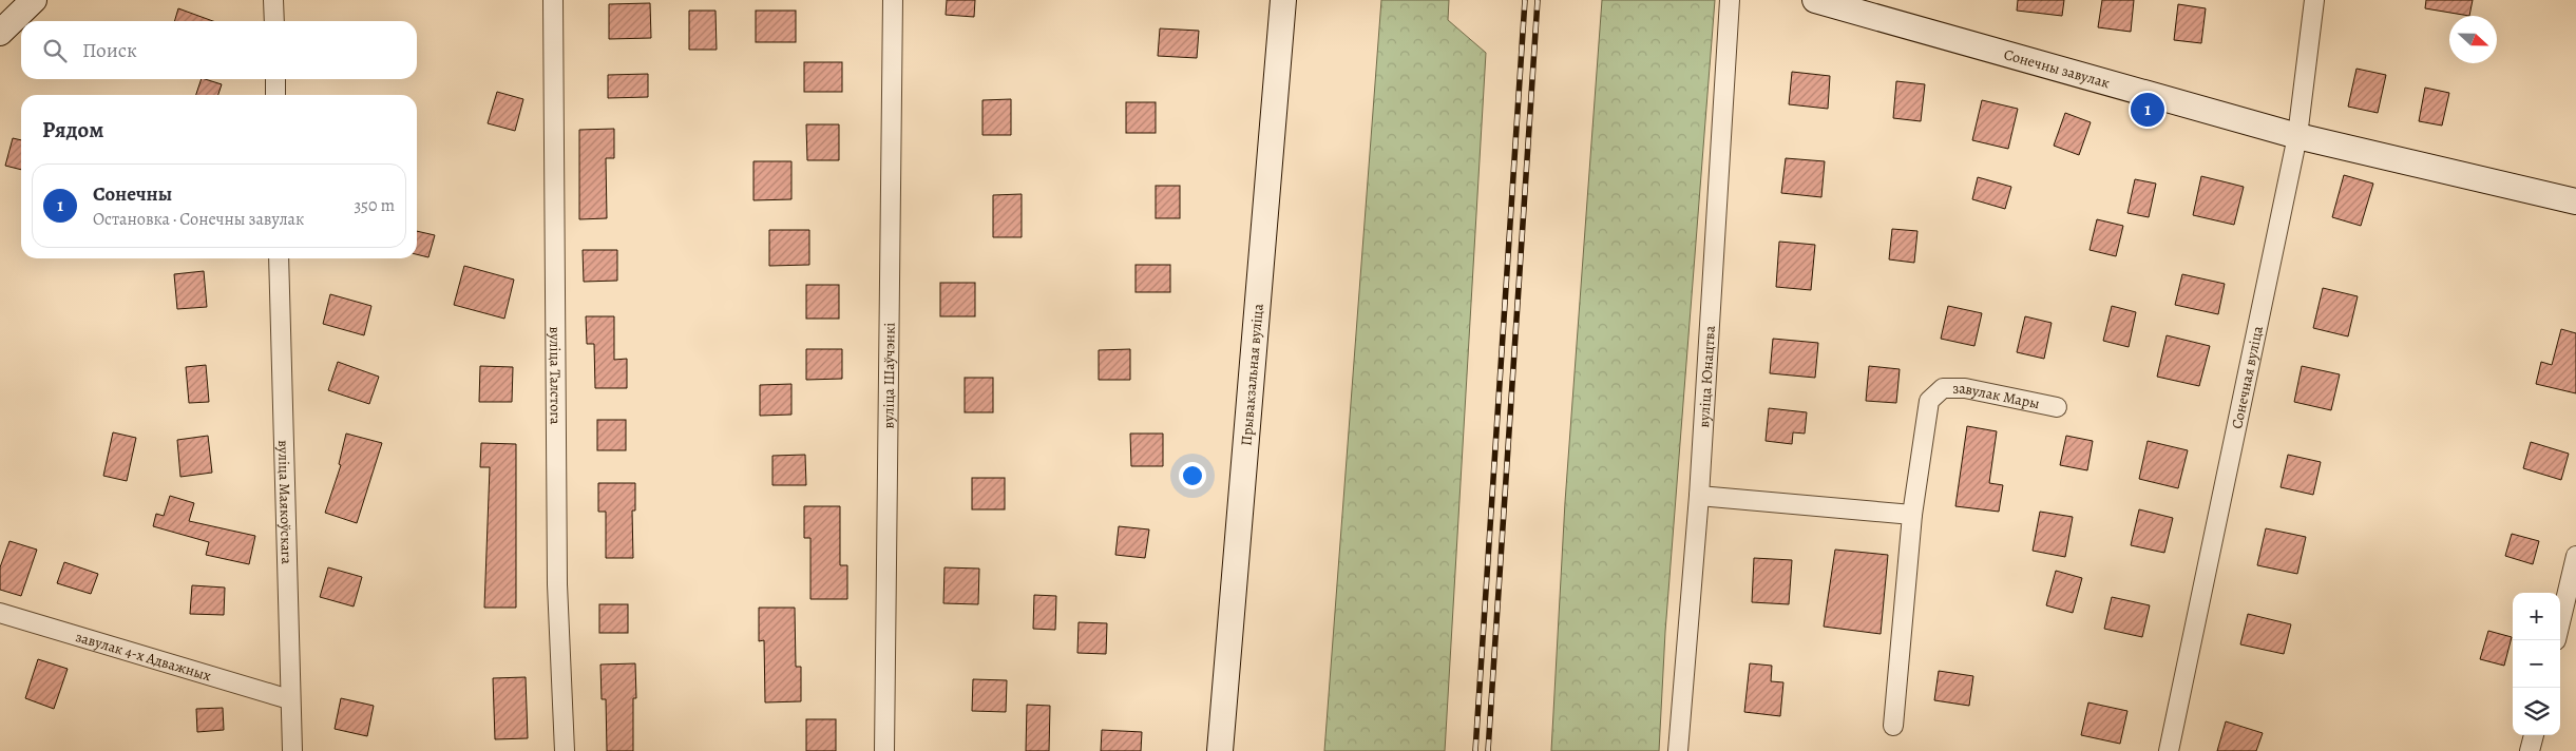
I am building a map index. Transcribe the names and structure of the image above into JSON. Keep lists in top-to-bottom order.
{
  "streets": {
    "street": [
      "Сонечны завулак",
      "вуліца Талстога",
      "вуліца Шаўчэнкі",
      "Прывакзальная вуліца",
      "вуліца Юнацтва",
      "Сонечная вуліца",
      "завулак Мары",
      "вуліца Маякоўскага",
      "завулак 4-х Адважных"
    ]
  },
  "crossings": [
    ["Сонечны завулак", "Сонечная вуліца"],
    ["вуліца Маякоўскага", "завулак 4-х Адважных"]
  ],
  "north": "right",
  "page": {
    "search": "Поиск",
    "pins": "1",
    "heading": "Рядом",
    "list": [
      {
        "mark": "1",
        "name": "Сонечны",
        "note": "Остановка · Сонечны завулак",
        "value": "350 m"
      }
    ],
    "map_buttons": ["+", "−"]
  }
}
